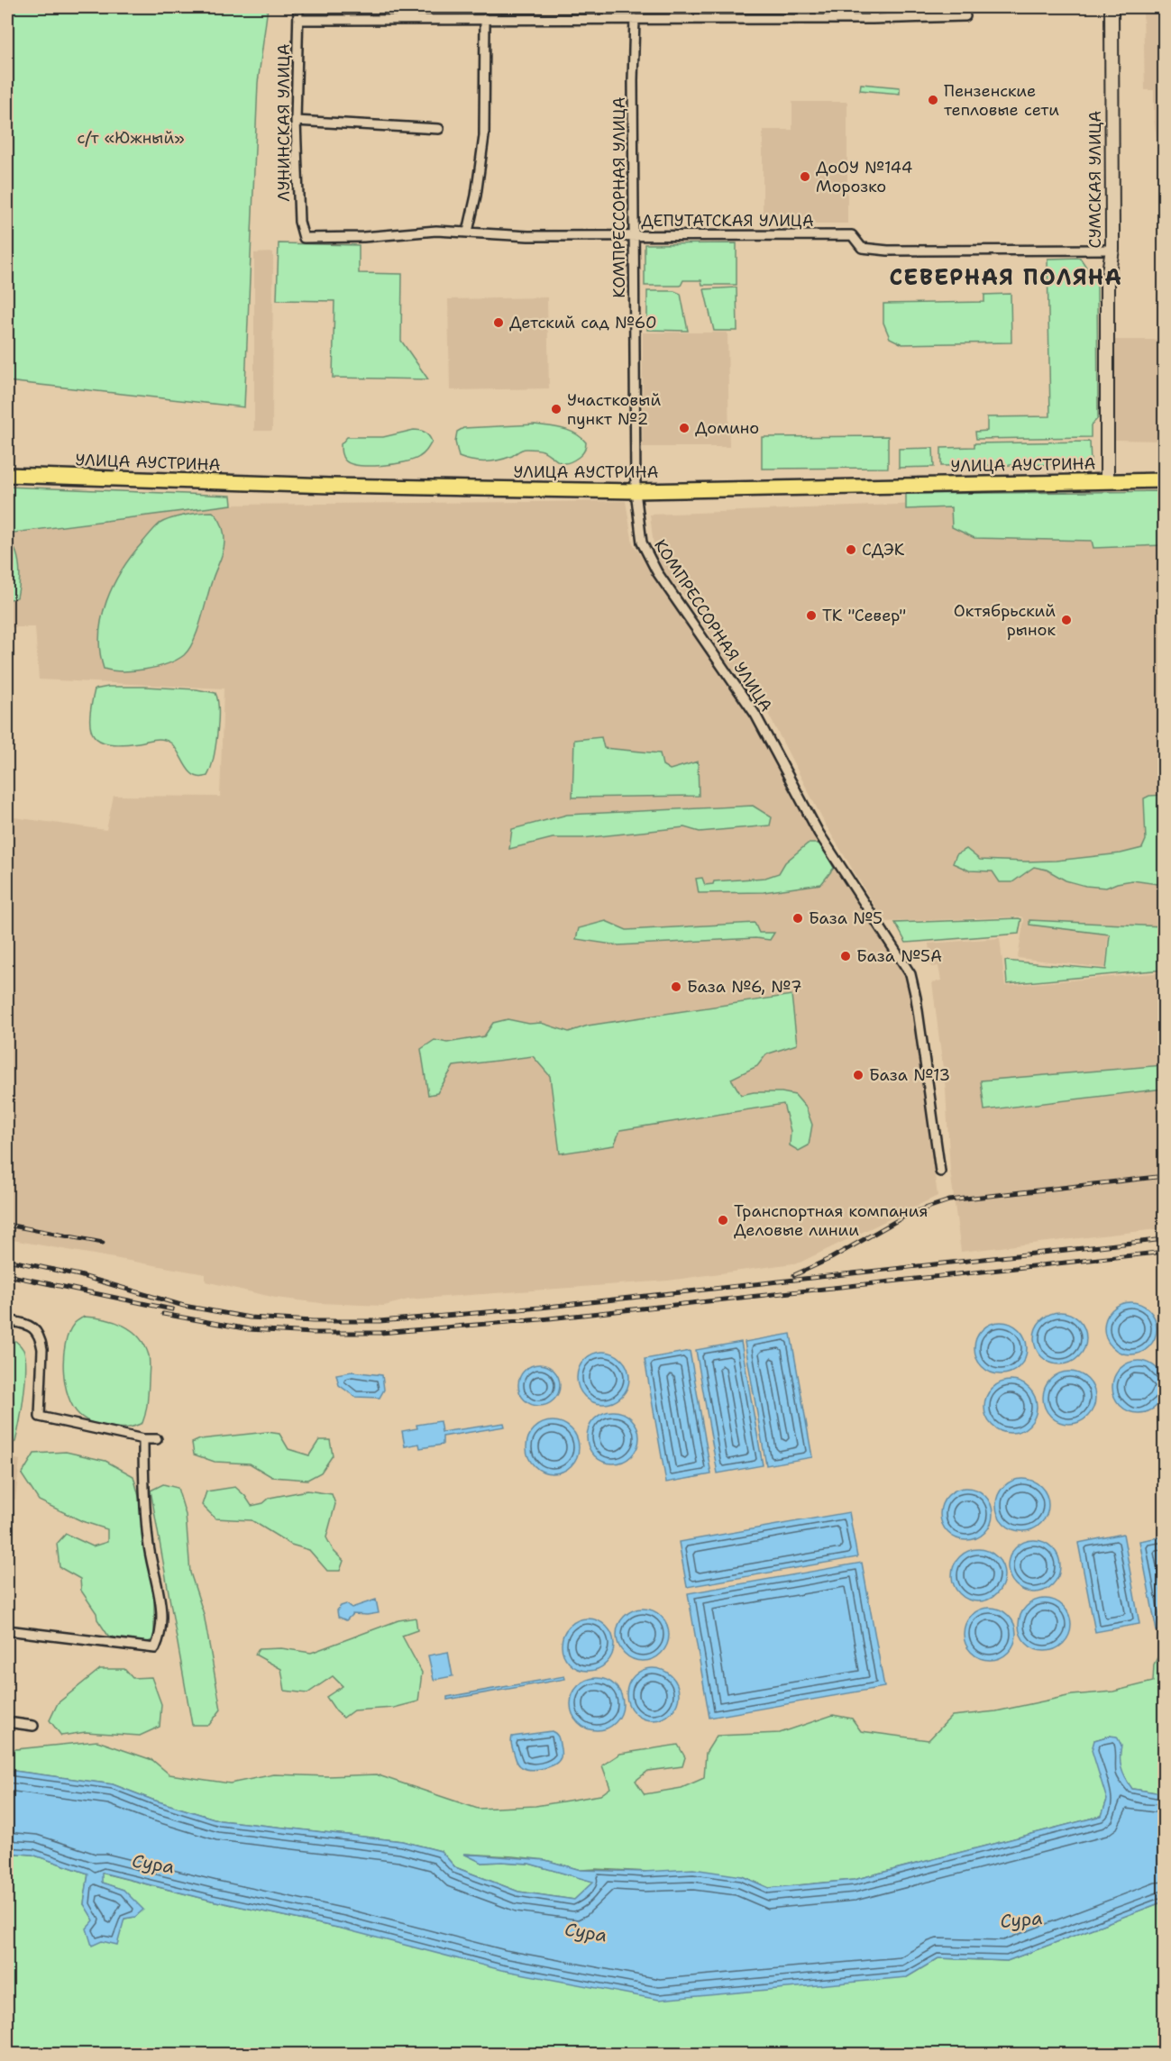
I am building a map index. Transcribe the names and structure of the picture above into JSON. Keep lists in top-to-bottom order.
{
  "streets": {
    "main road": ["УЛИЦА АУСТРИНА"],
    "street": [
      "ЛУНИНСКАЯ УЛИЦА",
      "СУМСКАЯ УЛИЦА",
      "КОМПРЕССОРНАЯ УЛИЦА",
      "ДЕПУТАТСКАЯ УЛИЦА"
    ]
  },
  "crossings": [
    ["ЛУНИНСКАЯ УЛИЦА", "ДЕПУТАТСКАЯ УЛИЦА"],
    ["СУМСКАЯ УЛИЦА", "ДЕПУТАТСКАЯ УЛИЦА"],
    ["СУМСКАЯ УЛИЦА", "УЛИЦА АУСТРИНА"],
    ["КОМПРЕССОРНАЯ УЛИЦА", "ДЕПУТАТСКАЯ УЛИЦА"],
    ["КОМПРЕССОРНАЯ УЛИЦА", "УЛИЦА АУСТРИНА"]
  ],
  "districts": ["СЕВЕРНАЯ ПОЛЯНА"],
  "water": ["Сура"],
  "parks": ["с/т «Южный»"],
  "places": [
    "Пензенские тепловые сети",
    "ДоОУ №144 Морозко",
    "Детский сад №60",
    "Участковый пункт №2",
    "Домино",
    "СДЭК",
    "ТК \"Север\"",
    "Октябрьский рынок",
    "База №5",
    "База №5А",
    "База №6, №7",
    "База №13",
    "Транспортная компания Деловые линии"
  ]
}
